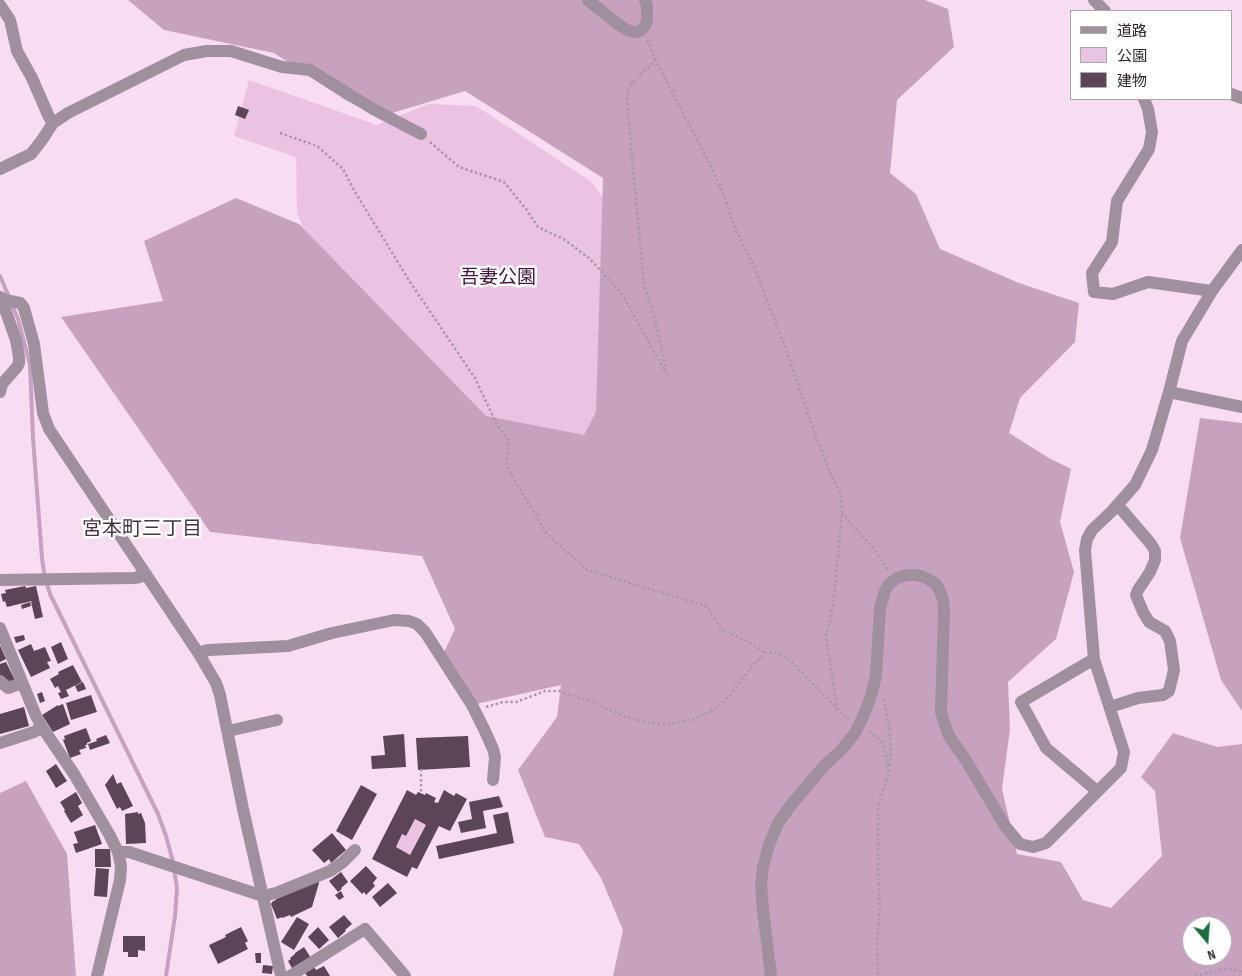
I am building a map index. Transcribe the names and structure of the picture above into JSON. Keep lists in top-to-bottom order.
{
  "districts": ["宮本町三丁目"],
  "parks": ["吾妻公園"],
  "legend": ["道路", "公園", "建物"],
  "north": "bottom"
}
